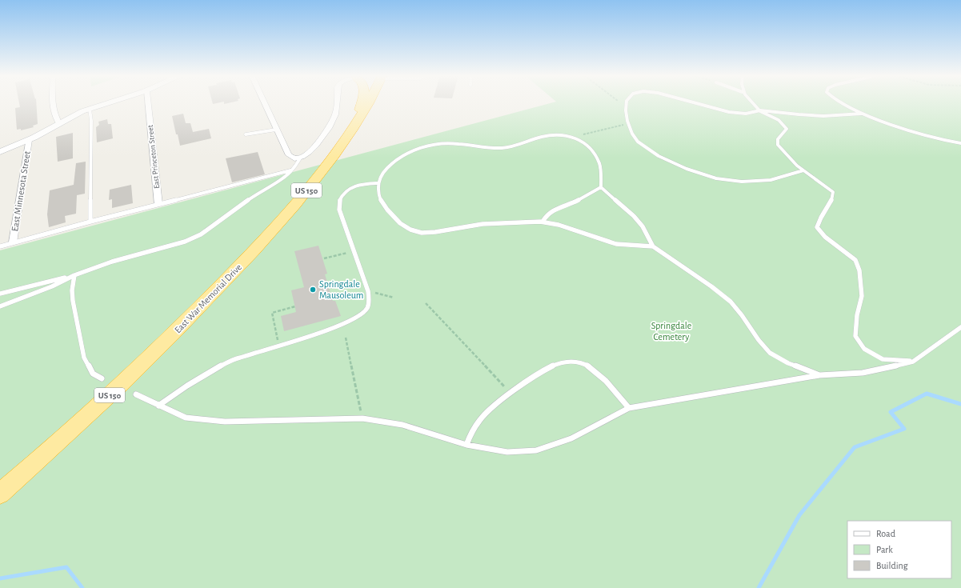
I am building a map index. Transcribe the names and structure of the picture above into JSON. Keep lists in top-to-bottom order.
{
  "streets": {
    "highway": ["US 150", "East War Memorial Drive"],
    "street": ["East Princeton Street", "East Minnesota Street"]
  },
  "parks": ["Springdale Cemetery"],
  "places": ["Springdale Mausoleum"],
  "legend": ["Road", "Park", "Building"]
}
